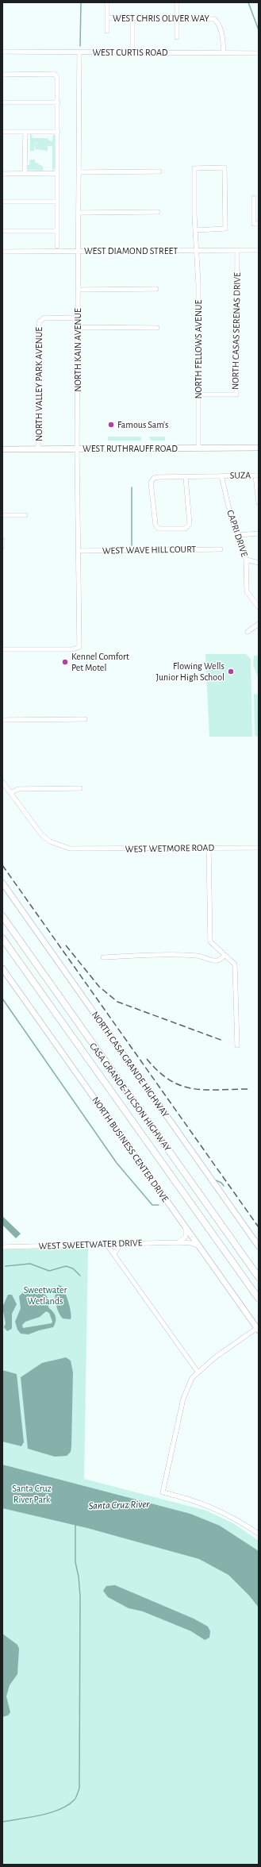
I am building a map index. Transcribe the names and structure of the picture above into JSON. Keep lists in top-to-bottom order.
{
  "streets": {
    "highway": ["CASA GRANDE-TUCSON HIGHWAY"],
    "main road": ["WEST RUTHRAUFF ROAD", "NORTH CASA GRANDE HIGHWAY", "NORTH BUSINESS CENTER DRIVE"],
    "street": [
      "WEST CHRIS OLIVER WAY",
      "WEST CURTIS ROAD",
      "WEST DIAMOND STREET",
      "NORTH CASAS SERENAS DRIVE",
      "NORTH FELLOWS AVENUE",
      "NORTH KAIN AVENUE",
      "NORTH VALLEY PARK AVENUE",
      "SUZA",
      "CAPRI DRIVE",
      "WEST WAVE HILL COURT",
      "WEST WETMORE ROAD",
      "WEST SWEETWATER DRIVE"
    ]
  },
  "crossings": [
    ["WEST CHRIS OLIVER WAY", "WEST CURTIS ROAD"],
    ["WEST CURTIS ROAD", "NORTH KAIN AVENUE"],
    ["WEST DIAMOND STREET", "NORTH CASAS SERENAS DRIVE"],
    ["WEST DIAMOND STREET", "NORTH FELLOWS AVENUE"],
    ["WEST DIAMOND STREET", "NORTH KAIN AVENUE"],
    ["NORTH CASAS SERENAS DRIVE", "NORTH FELLOWS AVENUE"],
    ["NORTH FELLOWS AVENUE", "WEST RUTHRAUFF ROAD"],
    ["NORTH KAIN AVENUE", "NORTH VALLEY PARK AVENUE"],
    ["NORTH KAIN AVENUE", "WEST RUTHRAUFF ROAD"],
    ["NORTH KAIN AVENUE", "WEST WAVE HILL COURT"],
    ["NORTH VALLEY PARK AVENUE", "WEST RUTHRAUFF ROAD"],
    ["SUZA", "CAPRI DRIVE"],
    ["NORTH BUSINESS CENTER DRIVE", "WEST SWEETWATER DRIVE"]
  ],
  "water": ["Santa Cruz River"],
  "parks": ["Sweetwater Wetlands", "Santa Cruz River Park"],
  "places": ["Famous Sam's", "Kennel Comfort Pet Motel", "Flowing Wells Junior High School"]
}
